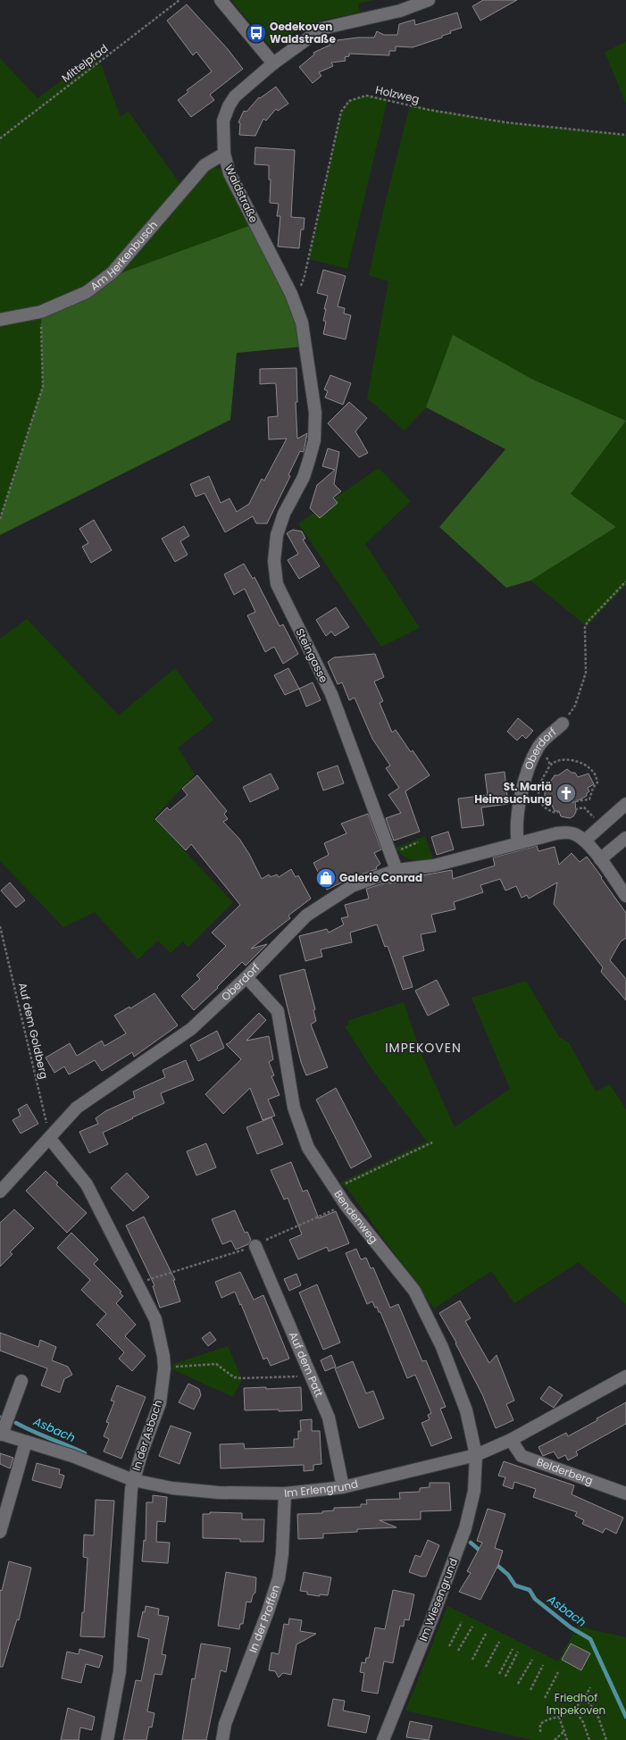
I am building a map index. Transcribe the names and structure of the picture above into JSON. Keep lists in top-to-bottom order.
{
  "streets": {
    "street": [
      "Waldstraße",
      "Am Herkenbusch",
      "Steingasse",
      "Oberdorf",
      "Bendenweg",
      "Auf dem Patt",
      "In der Asbach",
      "Belderberg",
      "Im Erlengrund",
      "Im Wiesengrund",
      "In der Proffen"
    ],
    "path": ["Mittelpfad", "Holzweg", "Auf dem Goldberg"]
  },
  "crossings": [
    ["Holzweg", "Waldstraße"],
    ["Waldstraße", "Am Herkenbusch"],
    ["Waldstraße", "Steingasse"],
    ["Steingasse", "Oberdorf"],
    ["Oberdorf", "Auf dem Goldberg"],
    ["Oberdorf", "Bendenweg"],
    ["Oberdorf", "In der Asbach"],
    ["Auf dem Goldberg", "In der Asbach"],
    ["Bendenweg", "Im Erlengrund"],
    ["Bendenweg", "Im Wiesengrund"],
    ["Auf dem Patt", "Im Erlengrund"],
    ["In der Asbach", "Im Erlengrund"],
    ["Belderberg", "Im Erlengrund"],
    ["Im Erlengrund", "Im Wiesengrund"],
    ["Im Erlengrund", "In der Proffen"]
  ],
  "districts": ["IMPEKOVEN"],
  "water": ["Asbach"],
  "parks": ["Friedhof Impekoven"],
  "places": {
    "bus stop": ["Oedekoven Waldstraße"],
    "church": ["St. Mariä Heimsuchung"],
    "shop": ["Galerie Conrad"]
  }
}
